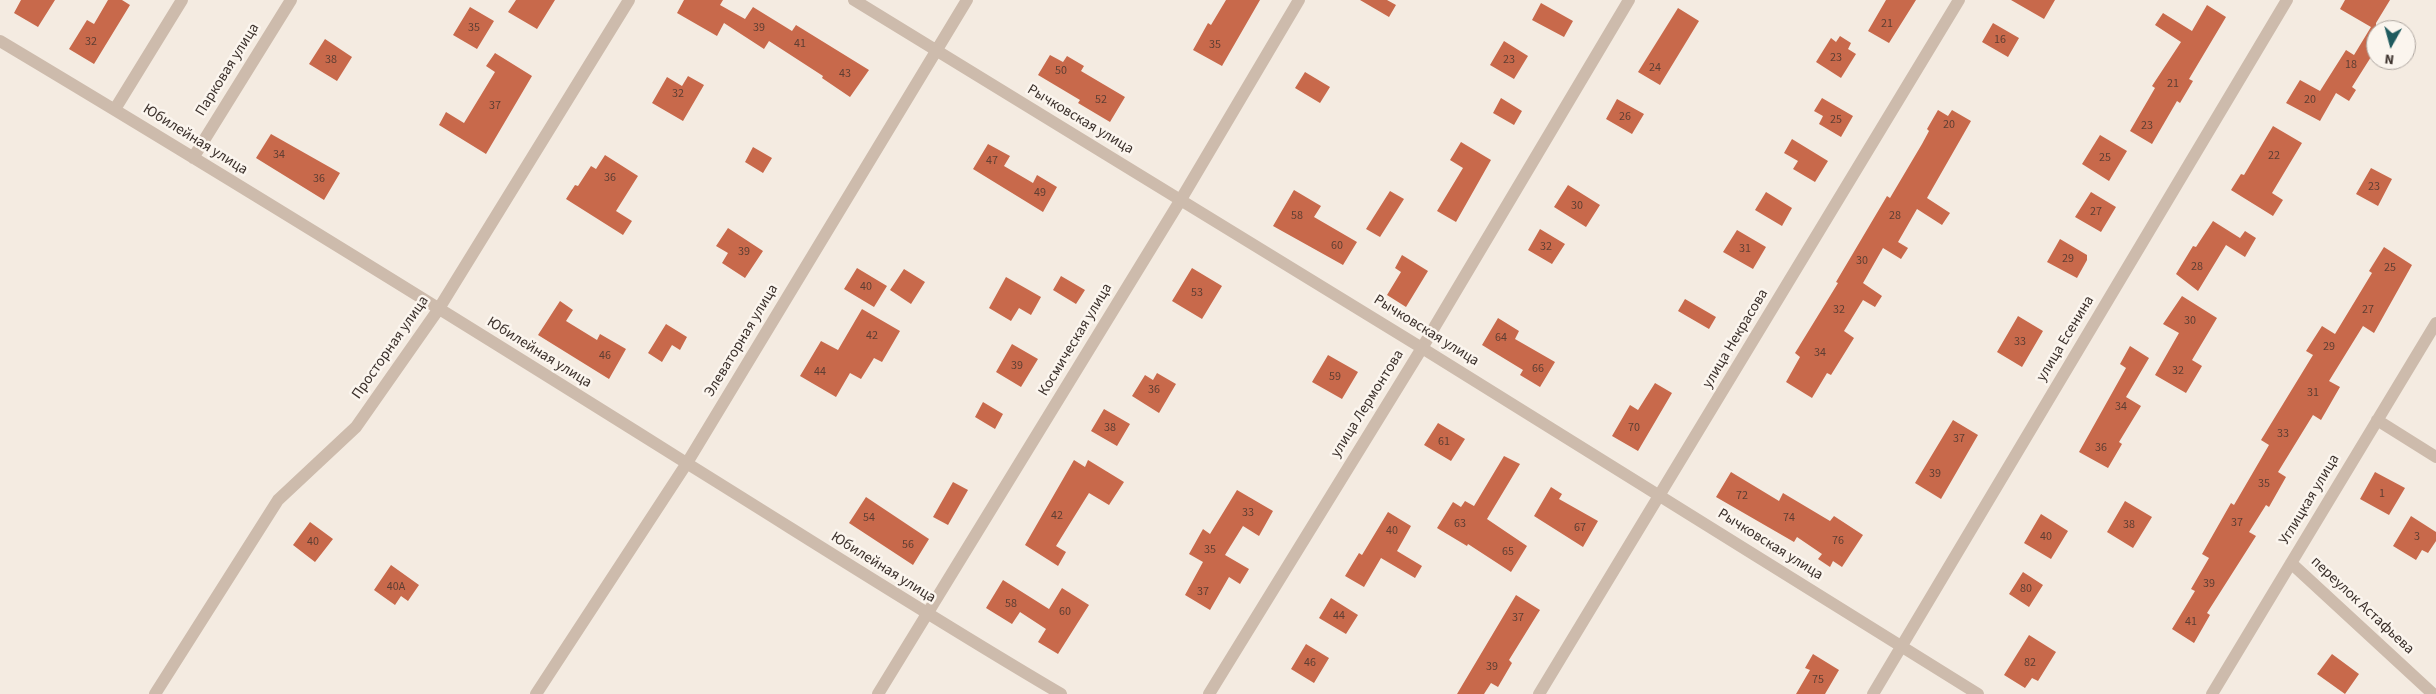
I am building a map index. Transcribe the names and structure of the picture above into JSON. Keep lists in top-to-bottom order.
{
  "streets": {
    "street": [
      "Парковая улица",
      "Рычковская улица",
      "Юбилейная улица",
      "улица Некрасова",
      "улица Есенина",
      "Космическая улица",
      "Элеваторная улица",
      "Просторная улица",
      "улица Лермонтова",
      "Углицкая улица",
      "переулок Астафьева"
    ]
  },
  "crossings": [
    ["Парковая улица", "Юбилейная улица"],
    ["Рычковская улица", "улица Некрасова"],
    ["Рычковская улица", "улица Есенина"],
    ["Рычковская улица", "Космическая улица"],
    ["Рычковская улица", "Элеваторная улица"],
    ["Рычковская улица", "улица Лермонтова"],
    ["Юбилейная улица", "Космическая улица"],
    ["Юбилейная улица", "Элеваторная улица"],
    ["Юбилейная улица", "Просторная улица"],
    ["Углицкая улица", "переулок Астафьева"]
  ],
  "house_numbers": [
    "21",
    "35",
    "39",
    "16",
    "32",
    "41",
    "35",
    "23",
    "38",
    "23",
    "18",
    "24",
    "50",
    "43",
    "21",
    "32",
    "52",
    "20",
    "37",
    "26",
    "25",
    "20",
    "23",
    "34",
    "22",
    "25",
    "47",
    "36",
    "36",
    "23",
    "49",
    "30",
    "27",
    "58",
    "28",
    "60",
    "32",
    "31",
    "39",
    "29",
    "30",
    "28",
    "25",
    "40",
    "53",
    "32",
    "27",
    "30",
    "42",
    "64",
    "33",
    "29",
    "34",
    "46",
    "39",
    "66",
    "32",
    "44",
    "59",
    "36",
    "31",
    "34",
    "38",
    "70",
    "33",
    "37",
    "61",
    "36",
    "39",
    "35",
    "1",
    "72",
    "33",
    "42",
    "54",
    "74",
    "37",
    "63",
    "38",
    "67",
    "40",
    "40",
    "3",
    "76",
    "40",
    "56",
    "35",
    "65",
    "39",
    "40А",
    "80",
    "37",
    "58",
    "60",
    "44",
    "37",
    "41",
    "46",
    "82",
    "39",
    "75"
  ],
  "north": "bottom"
}
